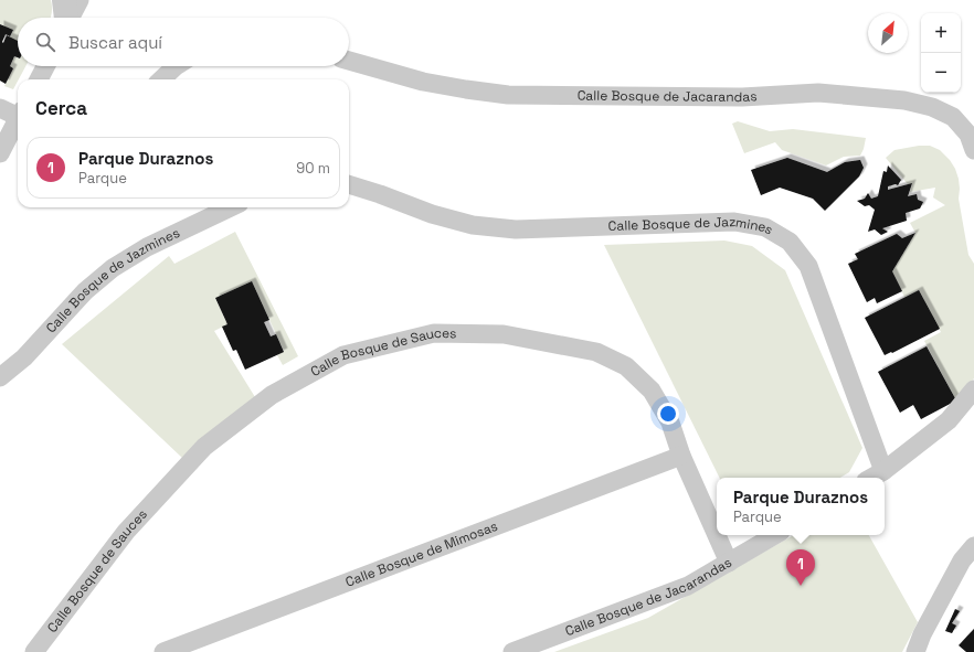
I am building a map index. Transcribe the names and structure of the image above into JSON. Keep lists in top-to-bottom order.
{
  "streets": {
    "street": [
      "Calle Bosque de Jacarandas",
      "Calle Bosque de Jazmines",
      "Calle Bosque de Sauces",
      "Calle Bosque de Mimosas"
    ]
  },
  "crossings": [
    ["Calle Bosque de Jacarandas", "Calle Bosque de Sauces"],
    ["Calle Bosque de Sauces", "Calle Bosque de Mimosas"]
  ],
  "north": "top right",
  "page": {
    "map_buttons": ["+", "−"],
    "search": "Buscar aquí",
    "heading": "Cerca",
    "list": [
      {
        "mark": "1",
        "name": "Parque Duraznos",
        "note": "Parque",
        "value": "90 m"
      }
    ],
    "popup": ["Parque Duraznos", "Parque"],
    "pins": "1"
  }
}
